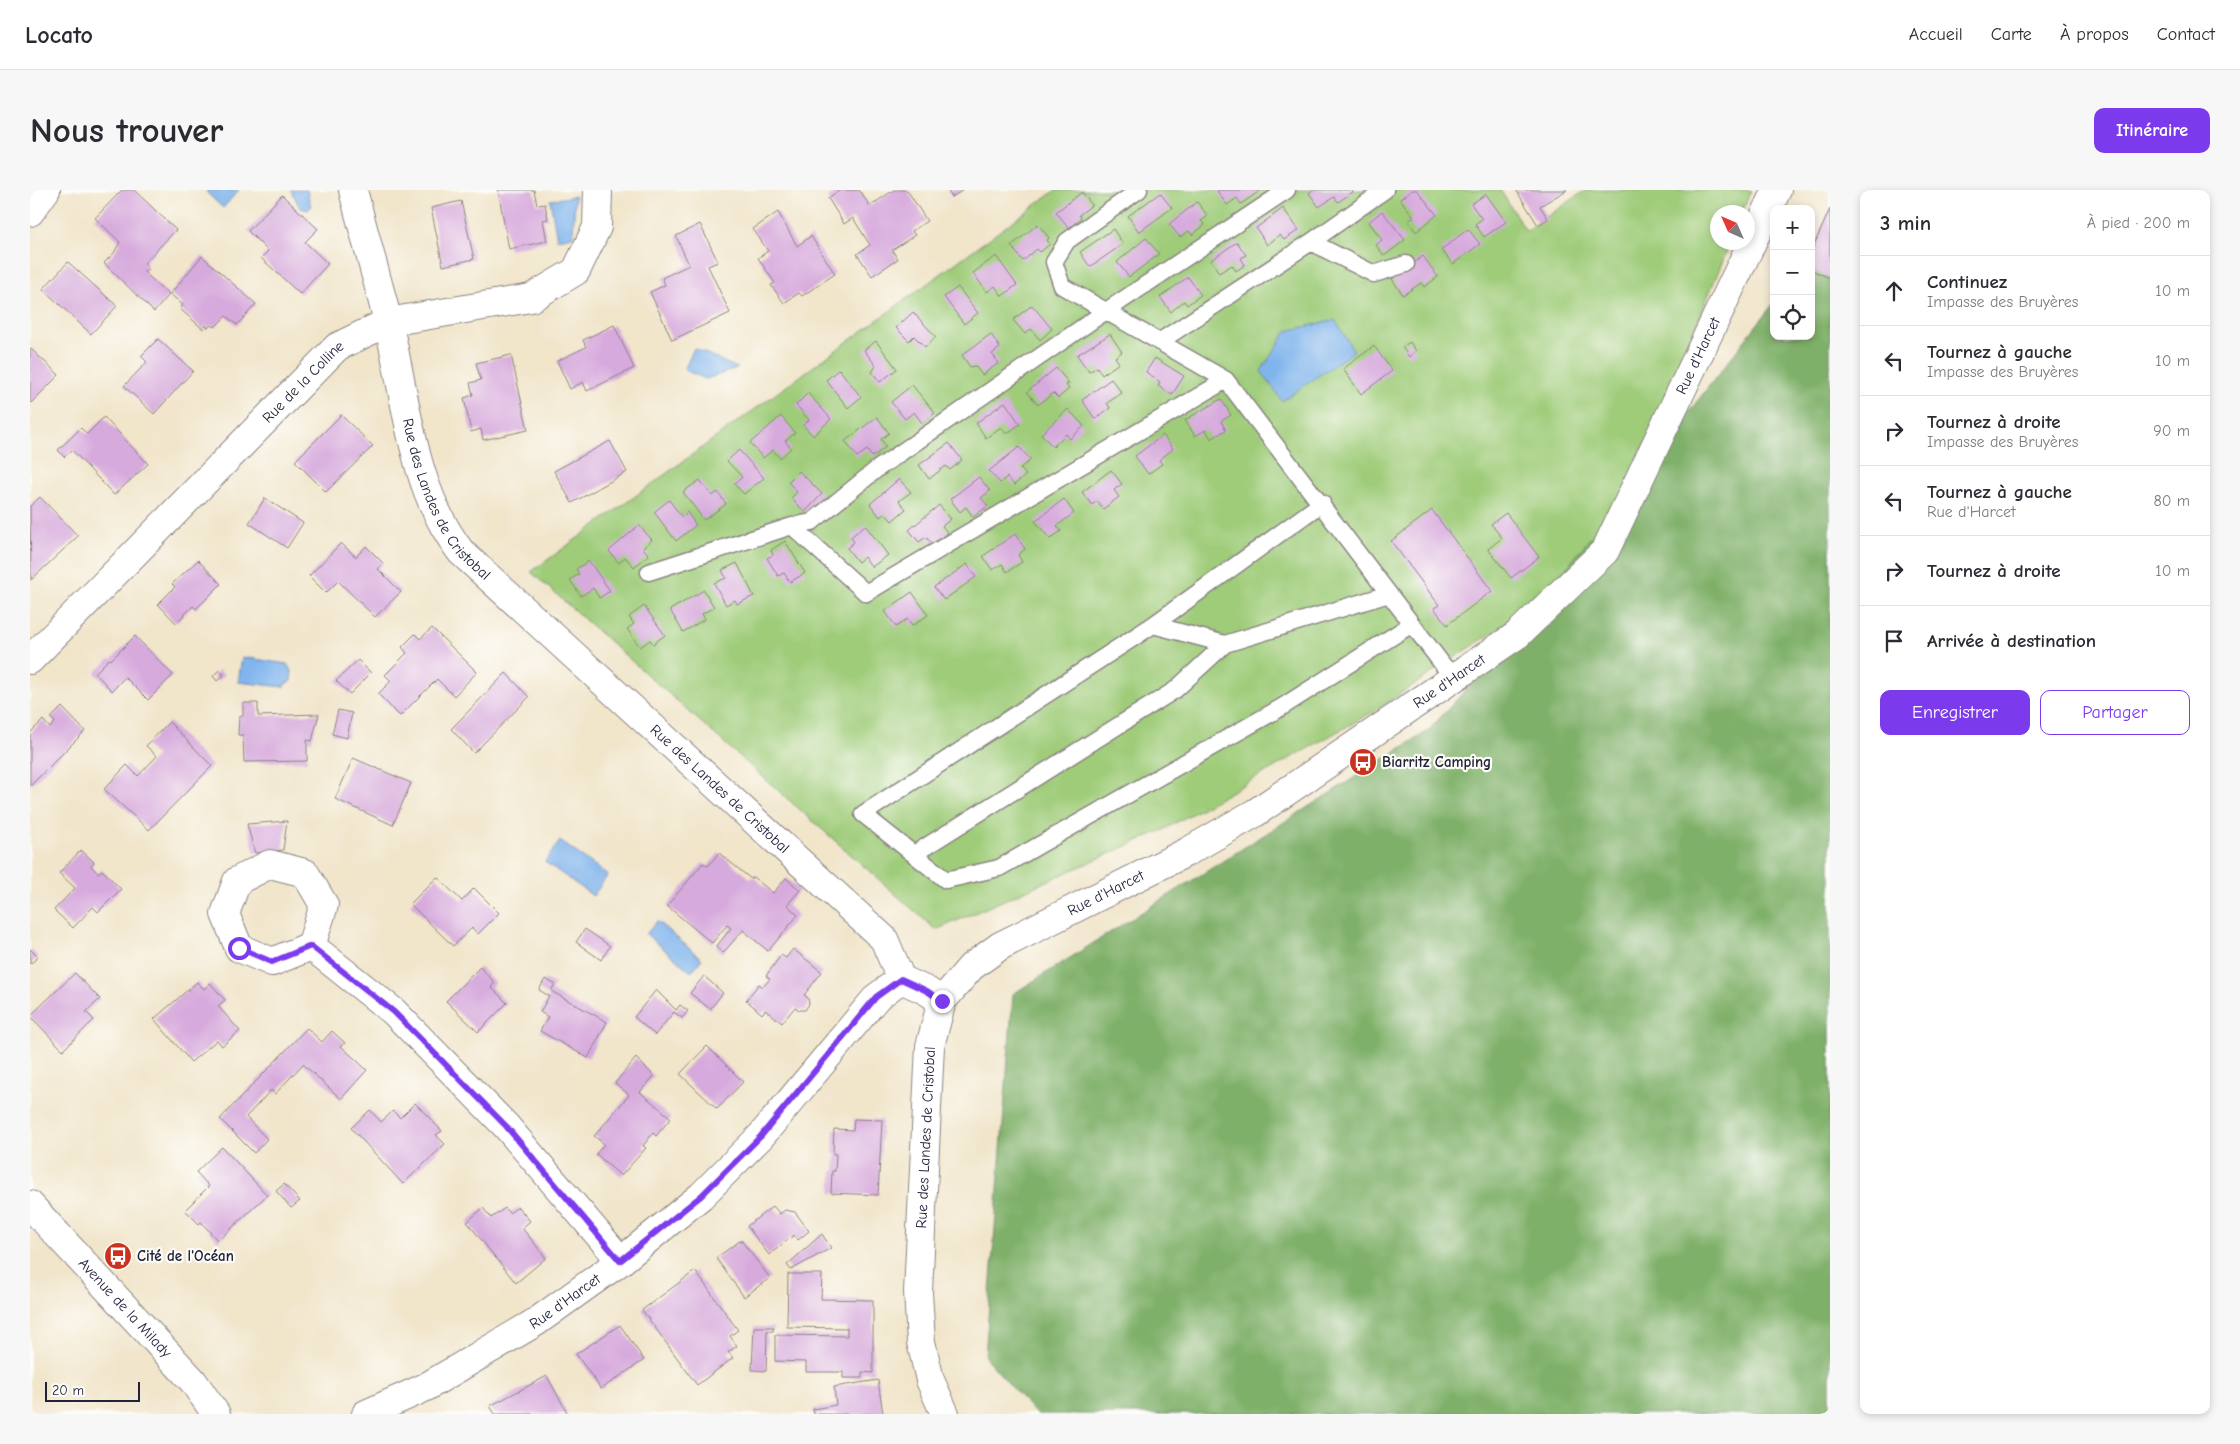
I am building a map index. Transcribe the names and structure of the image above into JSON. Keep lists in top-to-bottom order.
{
  "streets": {
    "street": [
      "Rue d'Harcet",
      "Rue de la Colline",
      "Rue des Landes de Cristobal",
      "Avenue de la Milady"
    ]
  },
  "crossings": [
    ["Rue d'Harcet", "Rue des Landes de Cristobal"],
    ["Rue de la Colline", "Rue des Landes de Cristobal"]
  ],
  "places": {
    "bus stop": ["Biarritz Camping", "Cité de l'Océan"]
  },
  "scale_bar": "20 m",
  "north": "top left",
  "page": {
    "header": "Locato",
    "nav": [
      "Accueil",
      "Carte",
      "À propos",
      "Contact"
    ],
    "buttons": [
      "Itinéraire",
      ["Enregistrer", "Partager"]
    ],
    "title": "Nous trouver",
    "heading": ["3 min", "À pied · 200 m"],
    "map_buttons": ["+", "−"],
    "list": [
      ["Continuez", "Impasse des Bruyères", "10 m"],
      ["Tournez à gauche", "Impasse des Bruyères", "10 m"],
      ["Tournez à droite", "Impasse des Bruyères", "90 m"],
      ["Tournez à gauche", "Rue d'Harcet", "80 m"],
      ["Tournez à droite", "10 m"],
      "Arrivée à destination"
    ],
    "scale": "20 m"
  }
}
